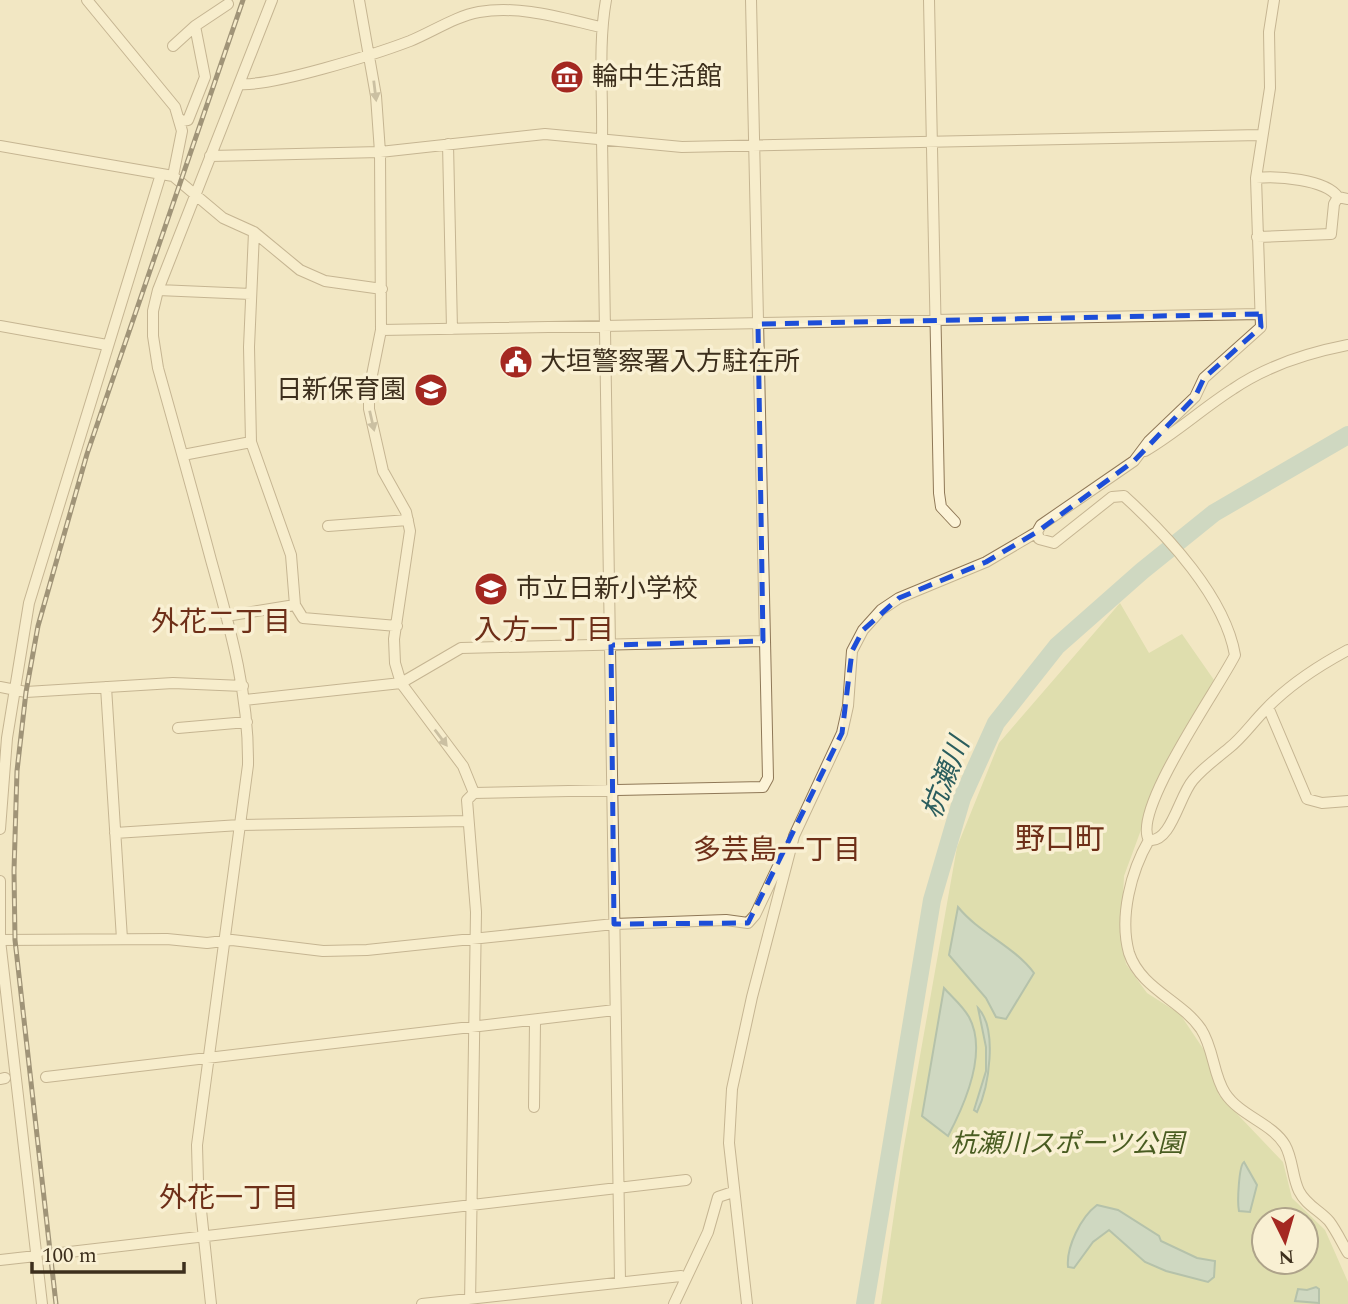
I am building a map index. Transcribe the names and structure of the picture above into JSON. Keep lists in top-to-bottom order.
{
  "districts": [
    "外花二丁目",
    "入方一丁目",
    "野口町",
    "多芸島一丁目",
    "外花一丁目"
  ],
  "water": ["杭瀬川"],
  "parks": ["杭瀬川スポーツ公園"],
  "places": {
    "museum": ["輪中生活館"],
    "public building": ["大垣警察署入方駐在所"],
    "school or university": ["日新保育園", "市立日新小学校"]
  },
  "scale_bar": "100 m",
  "north": "bottom"
}
